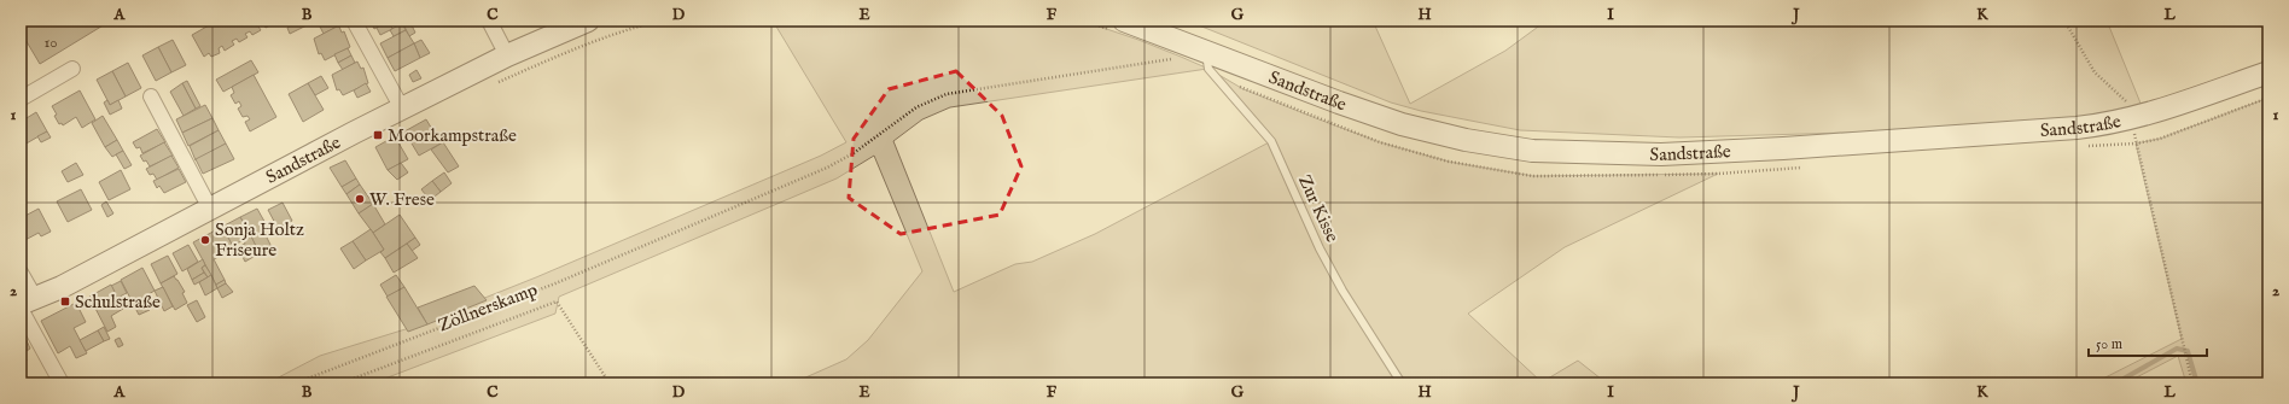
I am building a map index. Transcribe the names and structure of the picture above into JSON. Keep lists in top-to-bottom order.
{
  "streets": {
    "main road": ["Sandstraße"],
    "lane": ["Zur Kisse"],
    "path": ["Zöllnerskamp"]
  },
  "crossings": [
    ["Sandstraße", "Zur Kisse"]
  ],
  "places": {
    "transit": ["Moorkampstraße", "Schulstraße"],
    "other": ["W. Frese", "Sonja Holtz Friseure"]
  },
  "house_numbers": ["10"],
  "scale_bar": "50 m",
  "grid": {
    "columns": [
      "A",
      "B",
      "C",
      "D",
      "E",
      "F",
      "G",
      "H",
      "I",
      "J",
      "K",
      "L"
    ],
    "rows": ["1", "2"]
  }
}
